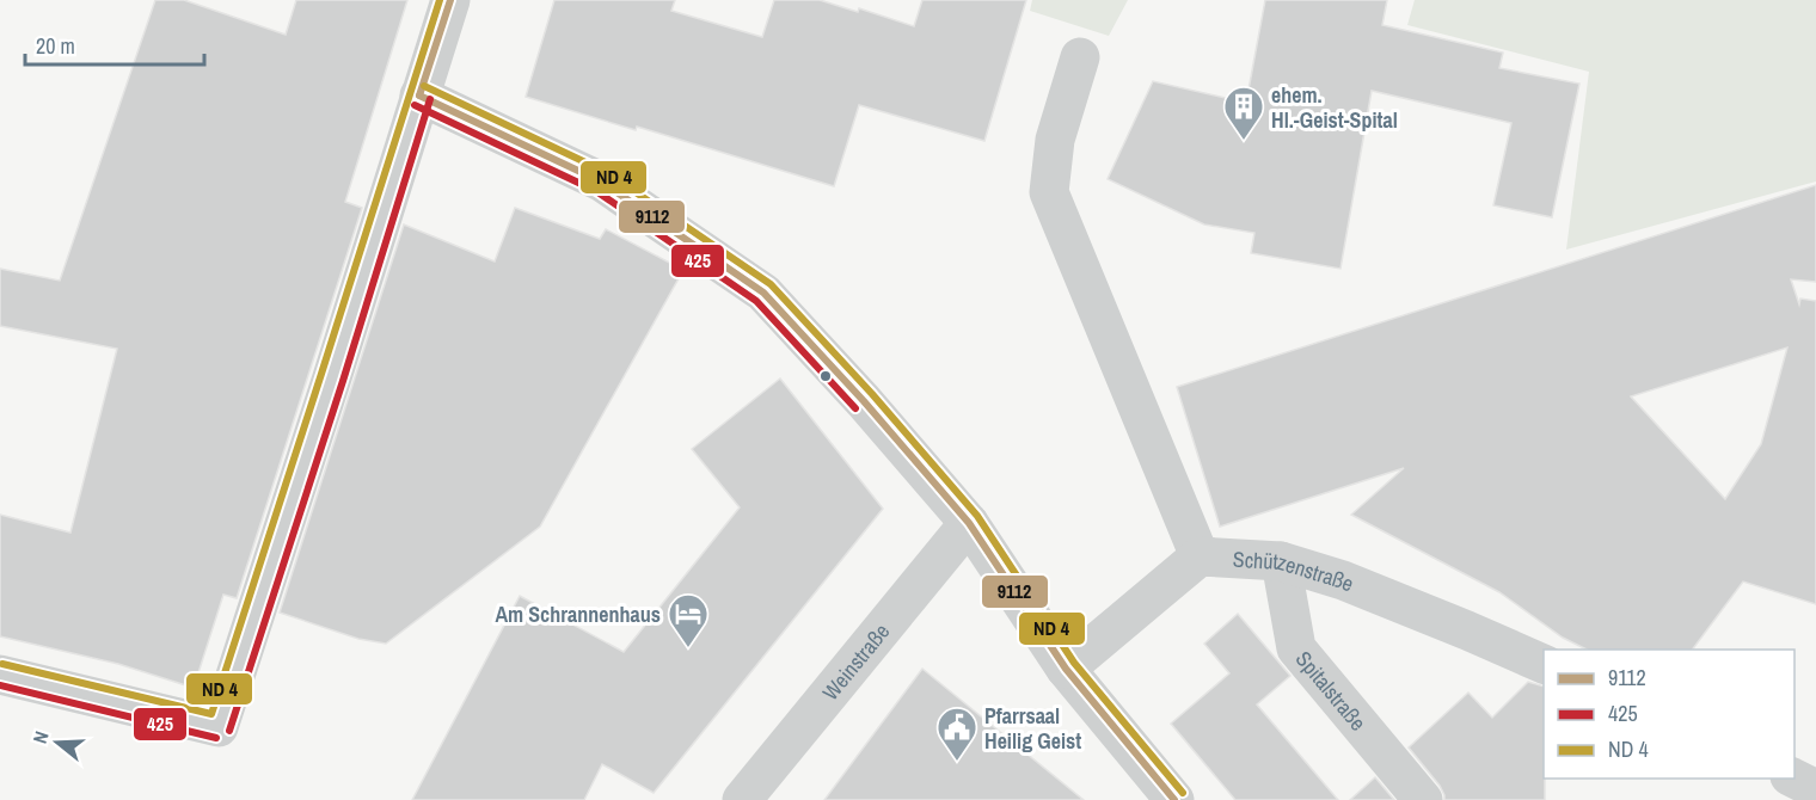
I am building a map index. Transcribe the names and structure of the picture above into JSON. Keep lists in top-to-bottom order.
{
  "streets": {
    "street": ["Schützenstraße", "Weinstraße", "Spitalstraße"]
  },
  "crossings": [
    ["Schützenstraße", "Spitalstraße"]
  ],
  "places": {
    "building": ["ehem. Hl.-Geist-Spital"],
    "hotel": ["Am Schrannenhaus"],
    "public building": ["Pfarrsaal Heilig Geist"]
  },
  "lines": ["transit line 9112", "transit line 425"],
  "legend": ["9112", "425", "ND 4"],
  "scale_bar": "20 m",
  "north": "left"
}
